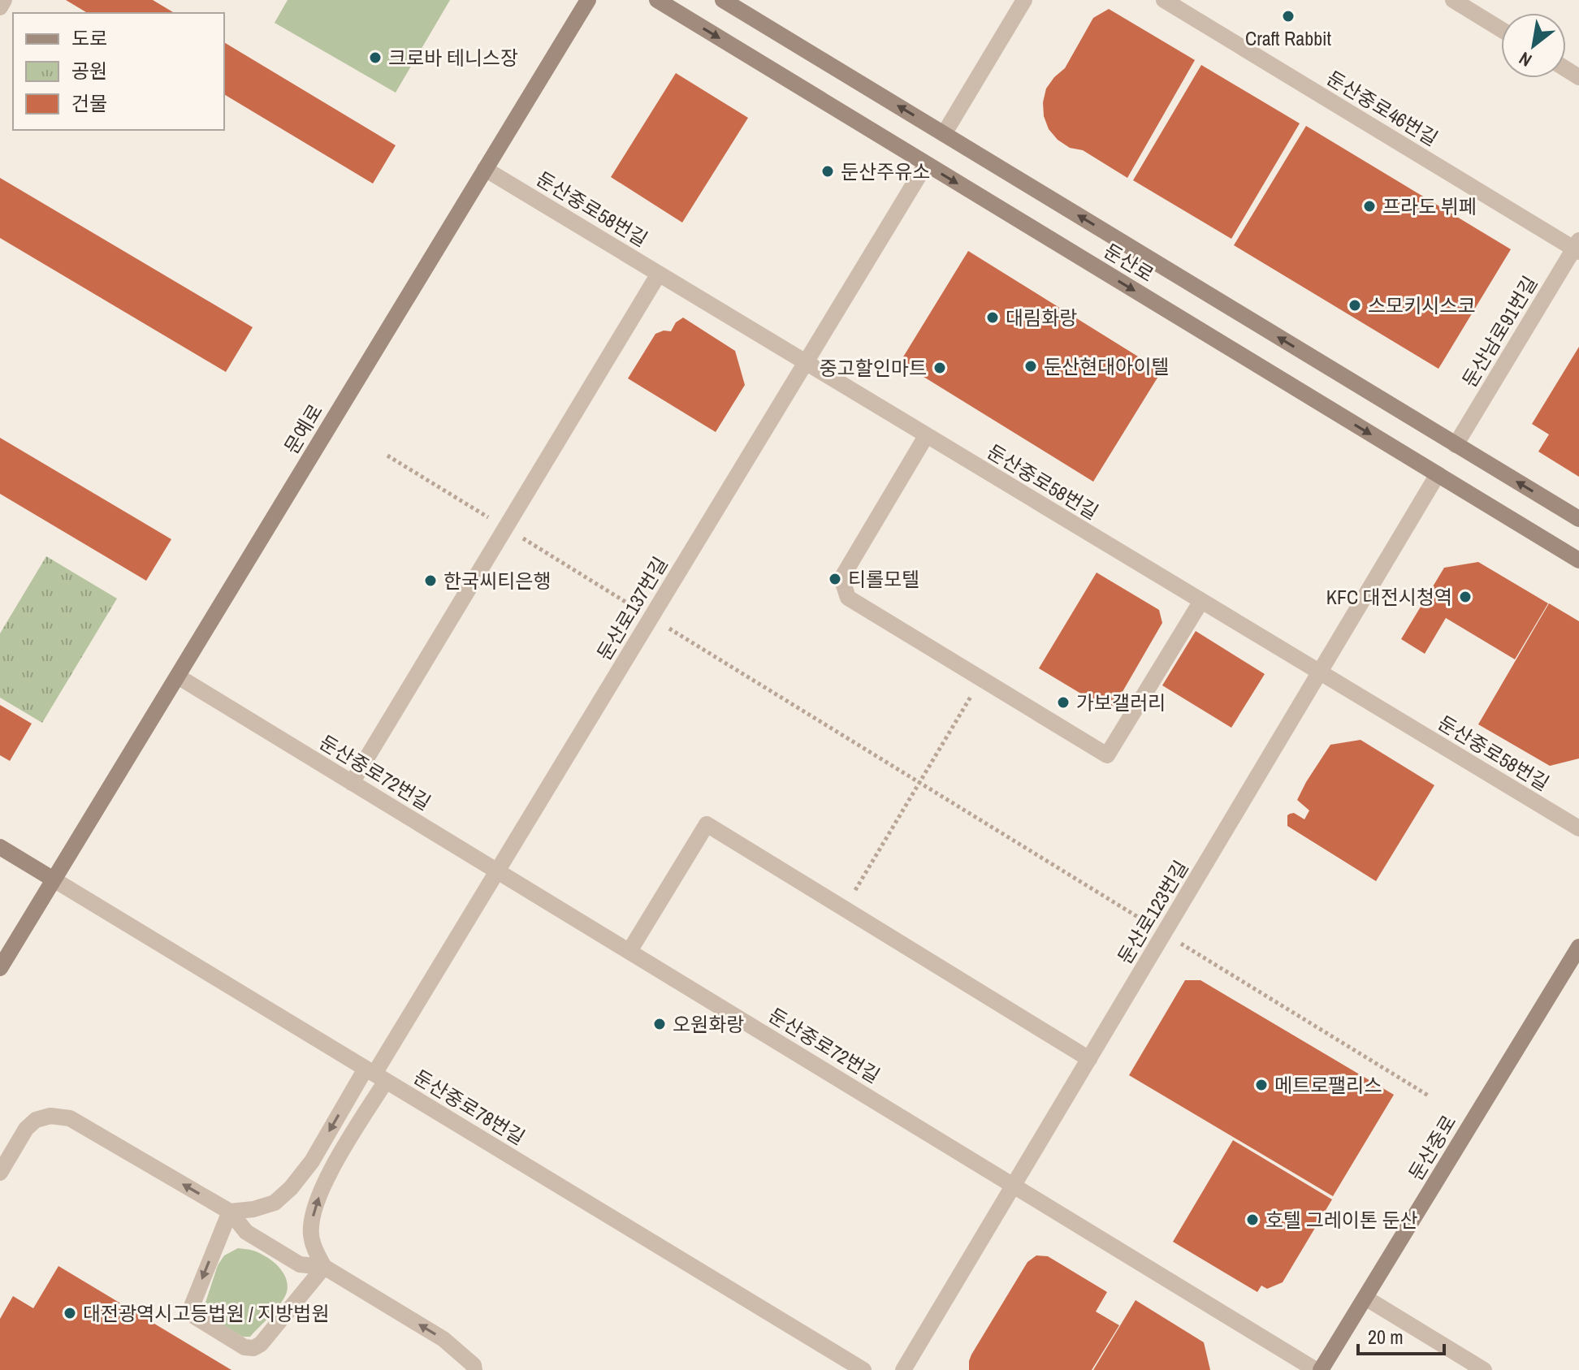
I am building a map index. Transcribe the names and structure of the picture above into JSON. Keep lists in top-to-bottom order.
{
  "streets": {
    "main road": ["둔산로", "문예로", "둔산중로"],
    "street": [
      "둔산중로46번길",
      "둔산중로58번길",
      "둔산남로91번길",
      "둔산로137번길",
      "둔산중로72번길",
      "둔산로123번길",
      "둔산중로78번길"
    ]
  },
  "crossings": [
    ["둔산중로46번길", "둔산남로91번길"],
    ["둔산중로58번길", "문예로"],
    ["둔산중로58번길", "둔산로137번길"],
    ["둔산중로58번길", "둔산로123번길"],
    ["둔산로", "둔산남로91번길"],
    ["둔산로", "둔산로137번길"],
    ["둔산로", "둔산로123번길"],
    ["문예로", "둔산중로72번길"],
    ["문예로", "둔산중로78번길"],
    ["둔산로137번길", "둔산중로72번길"],
    ["둔산로137번길", "둔산중로78번길"],
    ["둔산중로72번길", "둔산로123번길"],
    ["둔산중로72번길", "둔산중로"]
  ],
  "places": [
    "Craft Rabbit",
    "크로바 테니스장",
    "둔산주유소",
    "프라도 뷔페",
    "스모키시스코",
    "대림화랑",
    "둔산현대아이텔",
    "중고할인마트",
    "티롤모텔",
    "한국씨티은행",
    "KFC 대전시청역",
    "가보갤러리",
    "오원화랑",
    "메트로팰리스",
    "호텔 그레이톤 둔산",
    "대전광역시고등법원 / 지방법원"
  ],
  "legend": ["도로", "공원", "건물"],
  "scale_bar": "20 m",
  "north": "bottom left"
}
